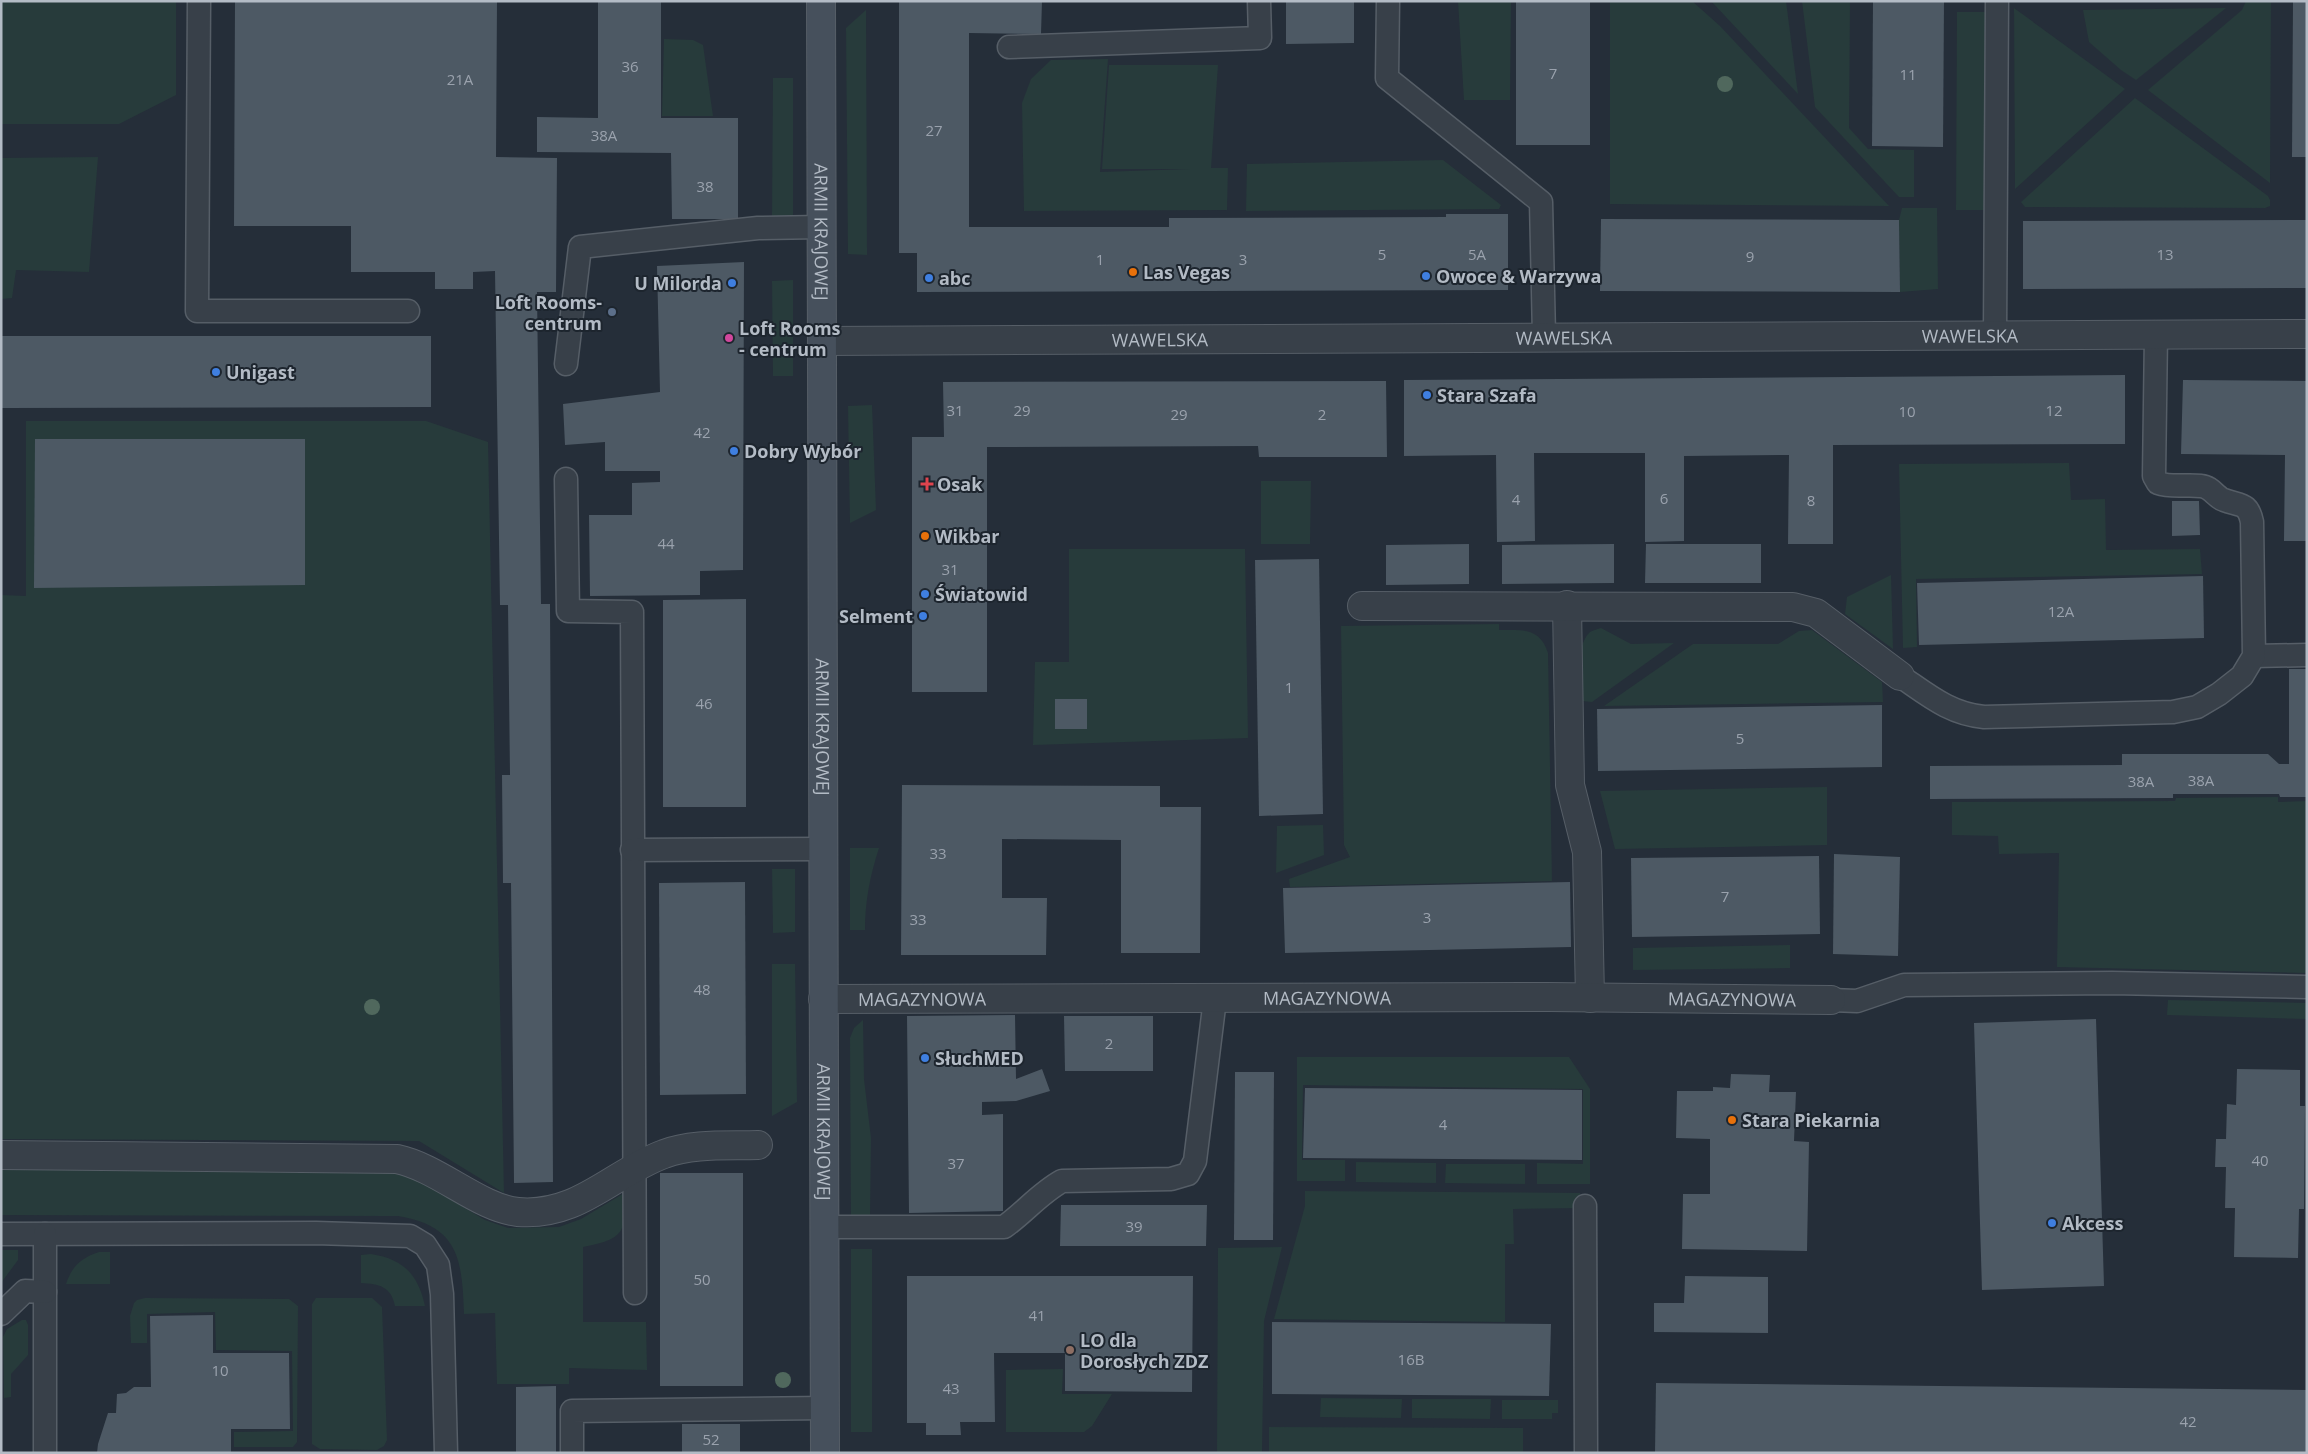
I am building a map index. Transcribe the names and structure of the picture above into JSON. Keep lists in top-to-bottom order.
{
  "streets": {
    "street": ["ARMII KRAJOWEJ", "WAWELSKA", "MAGAZYNOWA"]
  },
  "crossings": [
    ["ARMII KRAJOWEJ", "WAWELSKA"],
    ["ARMII KRAJOWEJ", "MAGAZYNOWA"]
  ],
  "places": {
    "other": [
      "Las Vegas",
      "Owoce & Warzywa",
      "abc",
      "U Milorda",
      "Loft Rooms- centrum",
      "Loft Rooms - centrum",
      "Unigast",
      "Stara Szafa",
      "Dobry Wybór",
      "Wikbar",
      "Światowid",
      "Selment",
      "SłuchMED",
      "Stara Piekarnia",
      "Akcess",
      "LO dla Dorosłych ZDZ"
    ],
    "health": ["Osak"]
  },
  "house_numbers": [
    "36",
    "7",
    "11",
    "21A",
    "27",
    "38A",
    "38",
    "5",
    "5A",
    "13",
    "9",
    "1",
    "3",
    "31",
    "29",
    "12",
    "10",
    "29",
    "2",
    "42",
    "6",
    "4",
    "8",
    "44",
    "31",
    "12A",
    "1",
    "46",
    "5",
    "38A",
    "38A",
    "33",
    "7",
    "3",
    "33",
    "48",
    "2",
    "4",
    "40",
    "37",
    "39",
    "50",
    "41",
    "16B",
    "10",
    "43",
    "42",
    "52"
  ]
}
